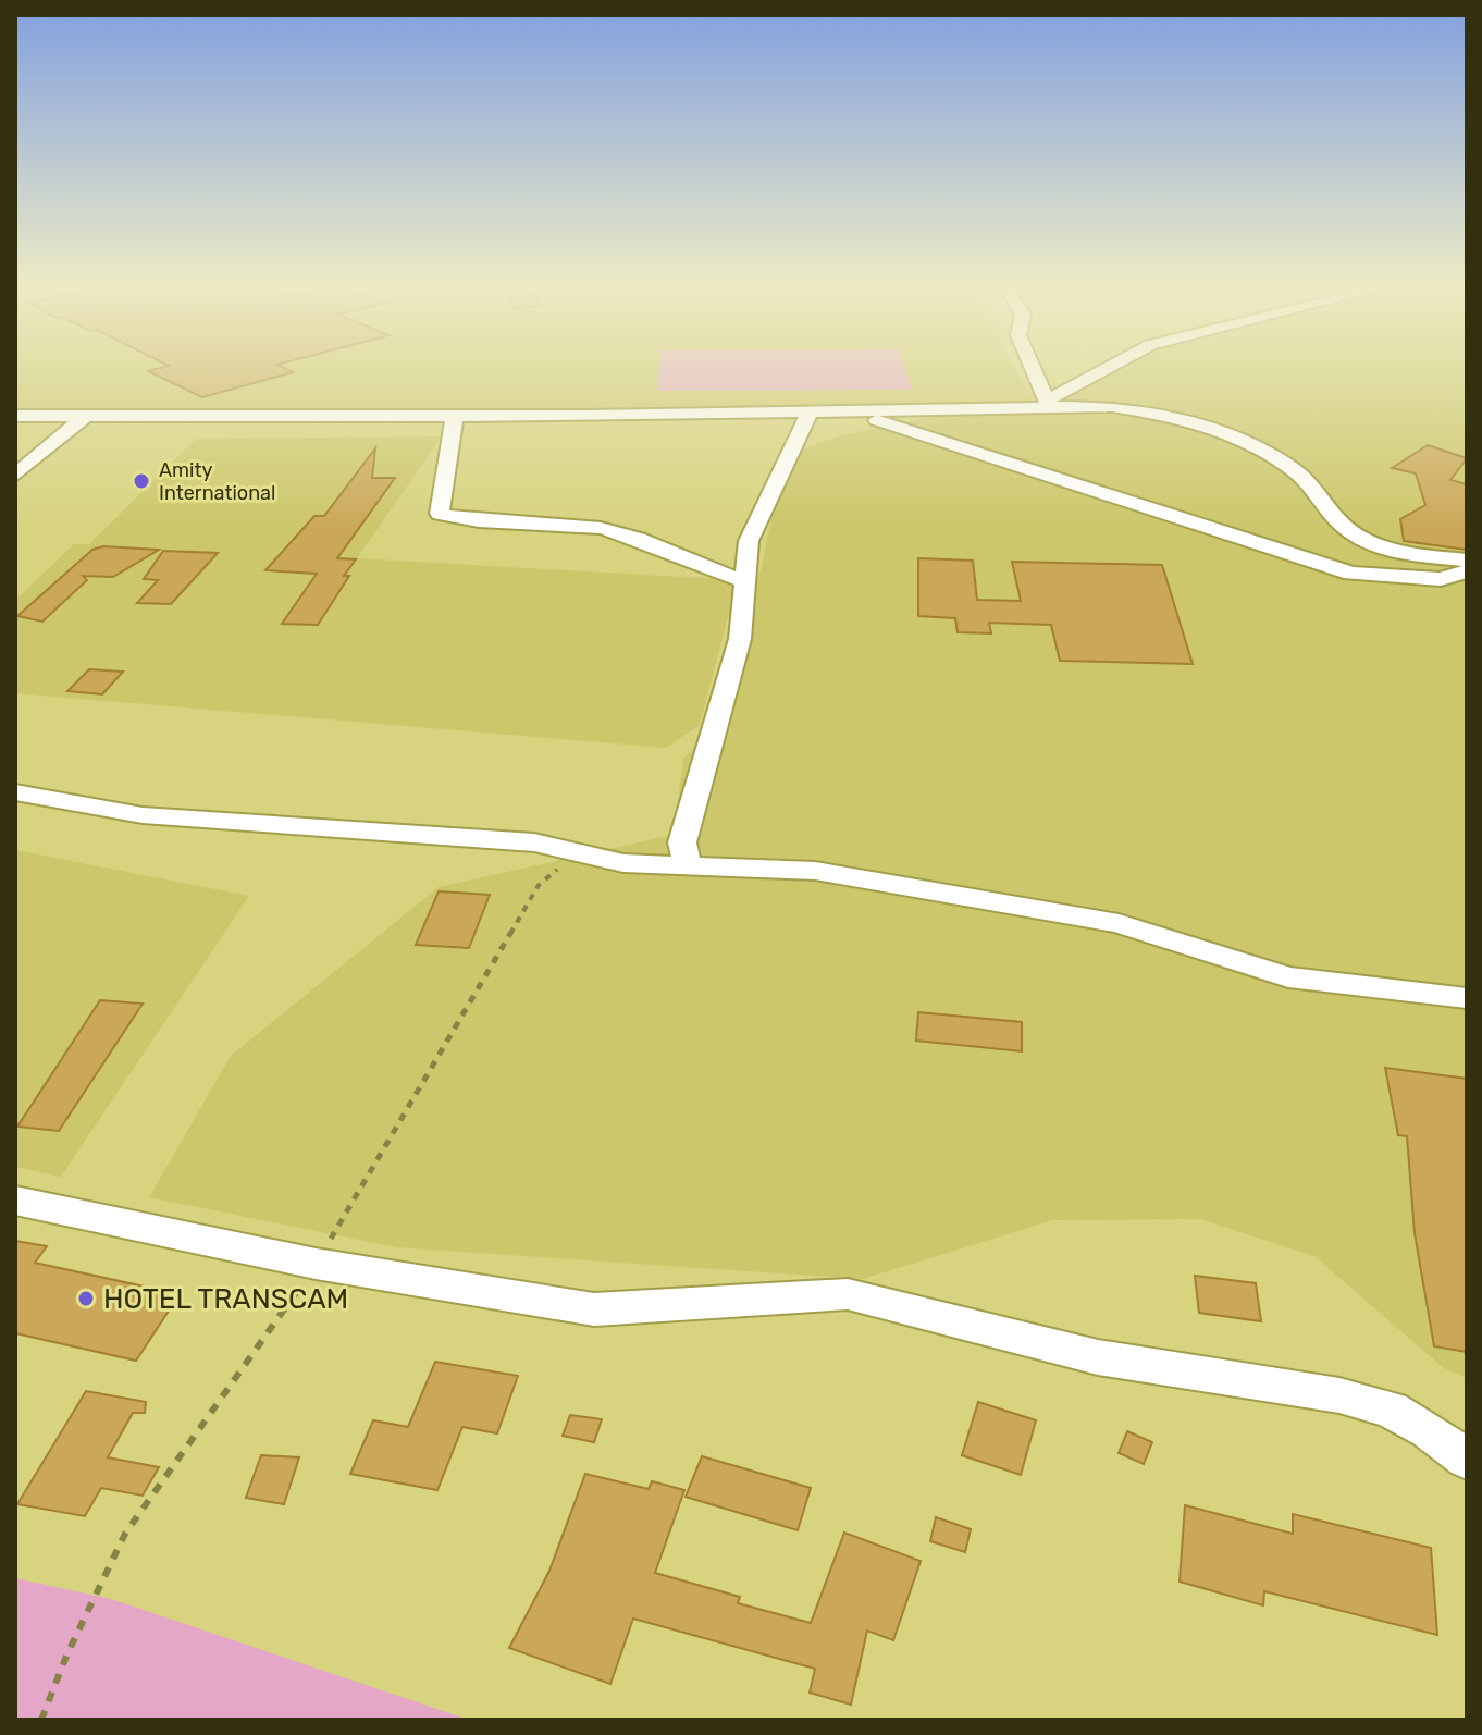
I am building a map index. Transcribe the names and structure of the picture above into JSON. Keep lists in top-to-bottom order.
{
  "places": ["Amity International", "HOTEL TRANSCAM"]
}
